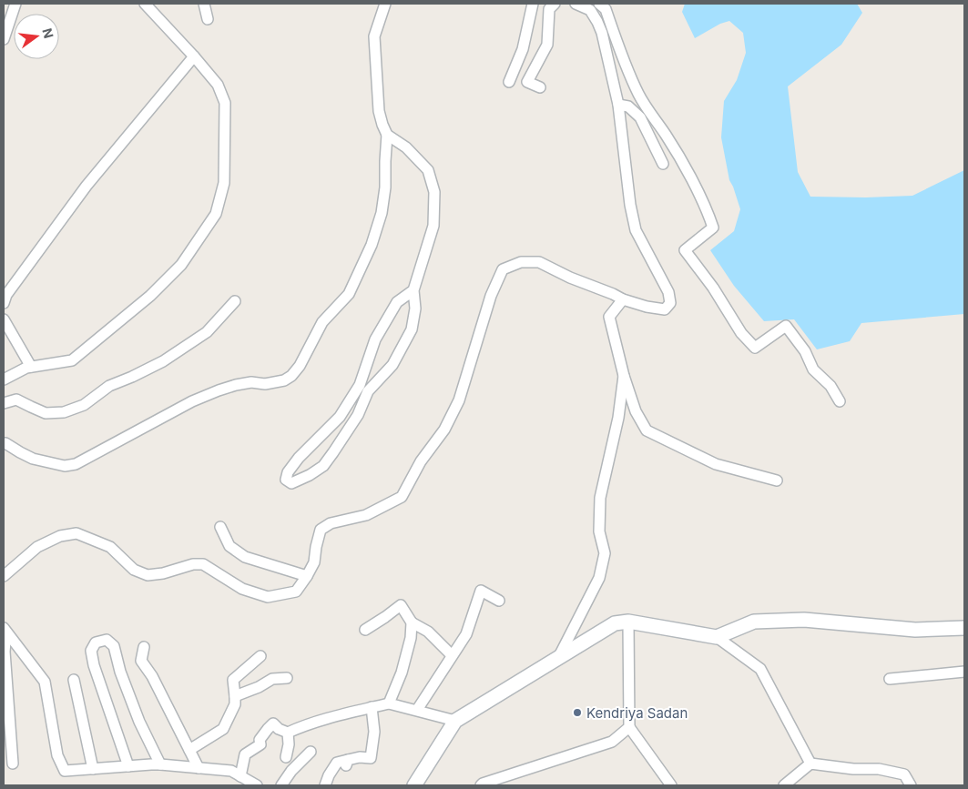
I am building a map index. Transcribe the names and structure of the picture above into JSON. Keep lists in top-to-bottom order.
{
  "places": ["Kendriya Sadan"],
  "north": "right"
}
